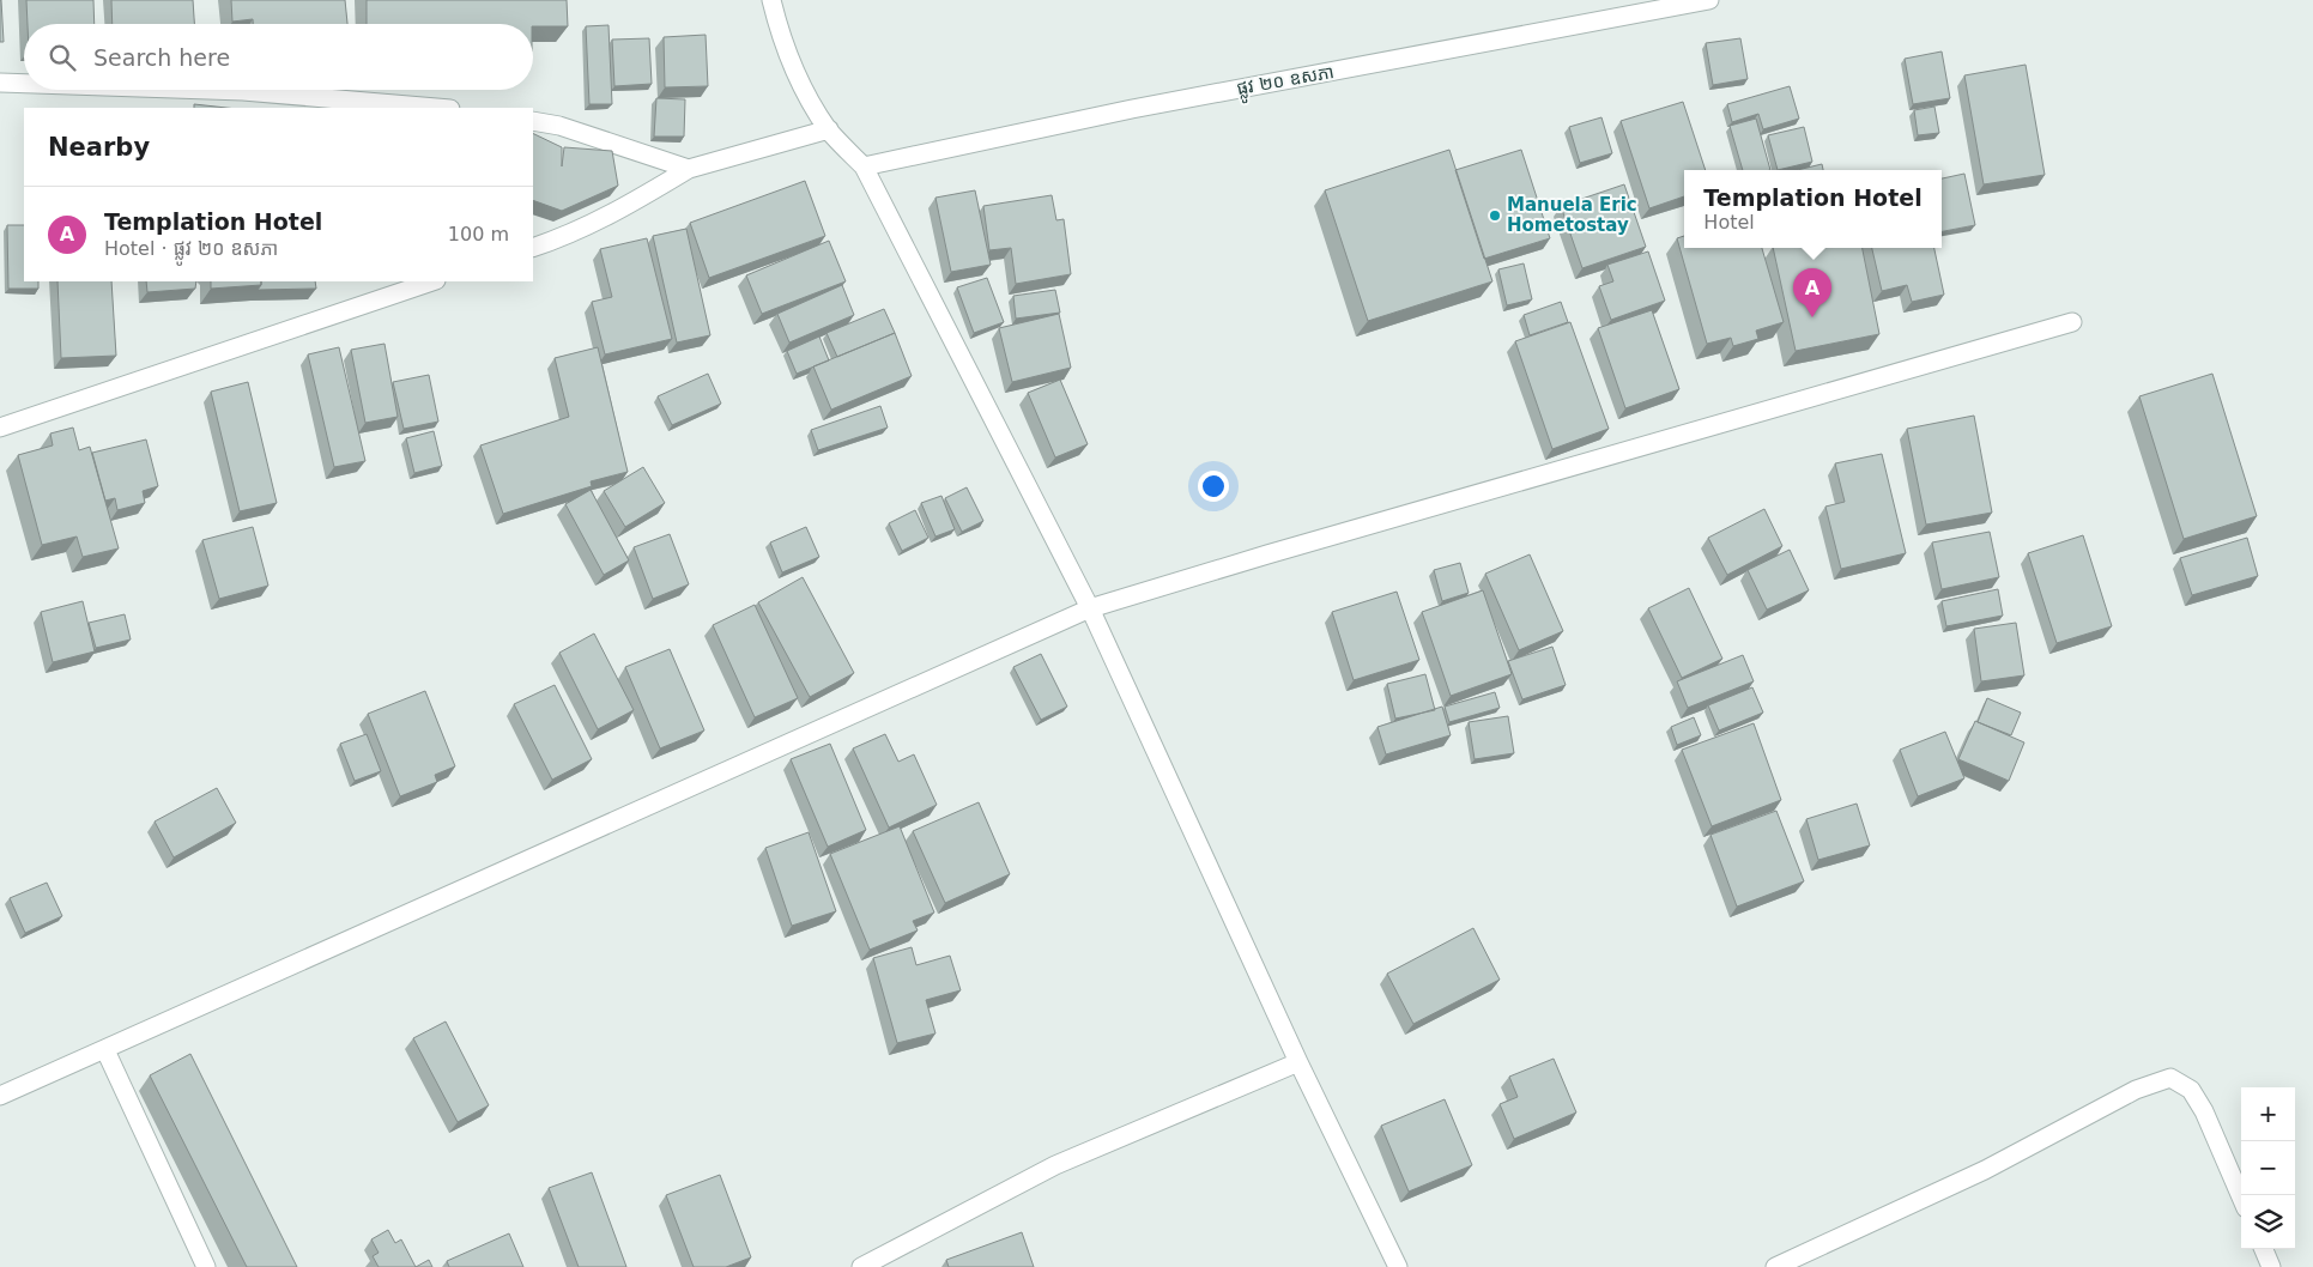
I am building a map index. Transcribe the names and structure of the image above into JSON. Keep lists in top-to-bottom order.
{
  "streets": {
    "street": ["ផ្លូវ ២០ ឧសភា"]
  },
  "places": ["Manuela Eric Hometostay"],
  "page": {
    "search": "Search here",
    "heading": "Nearby",
    "popup": ["Templation Hotel", "Hotel"],
    "list": [
      {
        "mark": "A",
        "name": "Templation Hotel",
        "note": "Hotel · ផ្លូវ ២០ ឧសភា",
        "value": "100 m"
      }
    ],
    "pins": "A",
    "map_buttons": ["+", "−"]
  }
}
